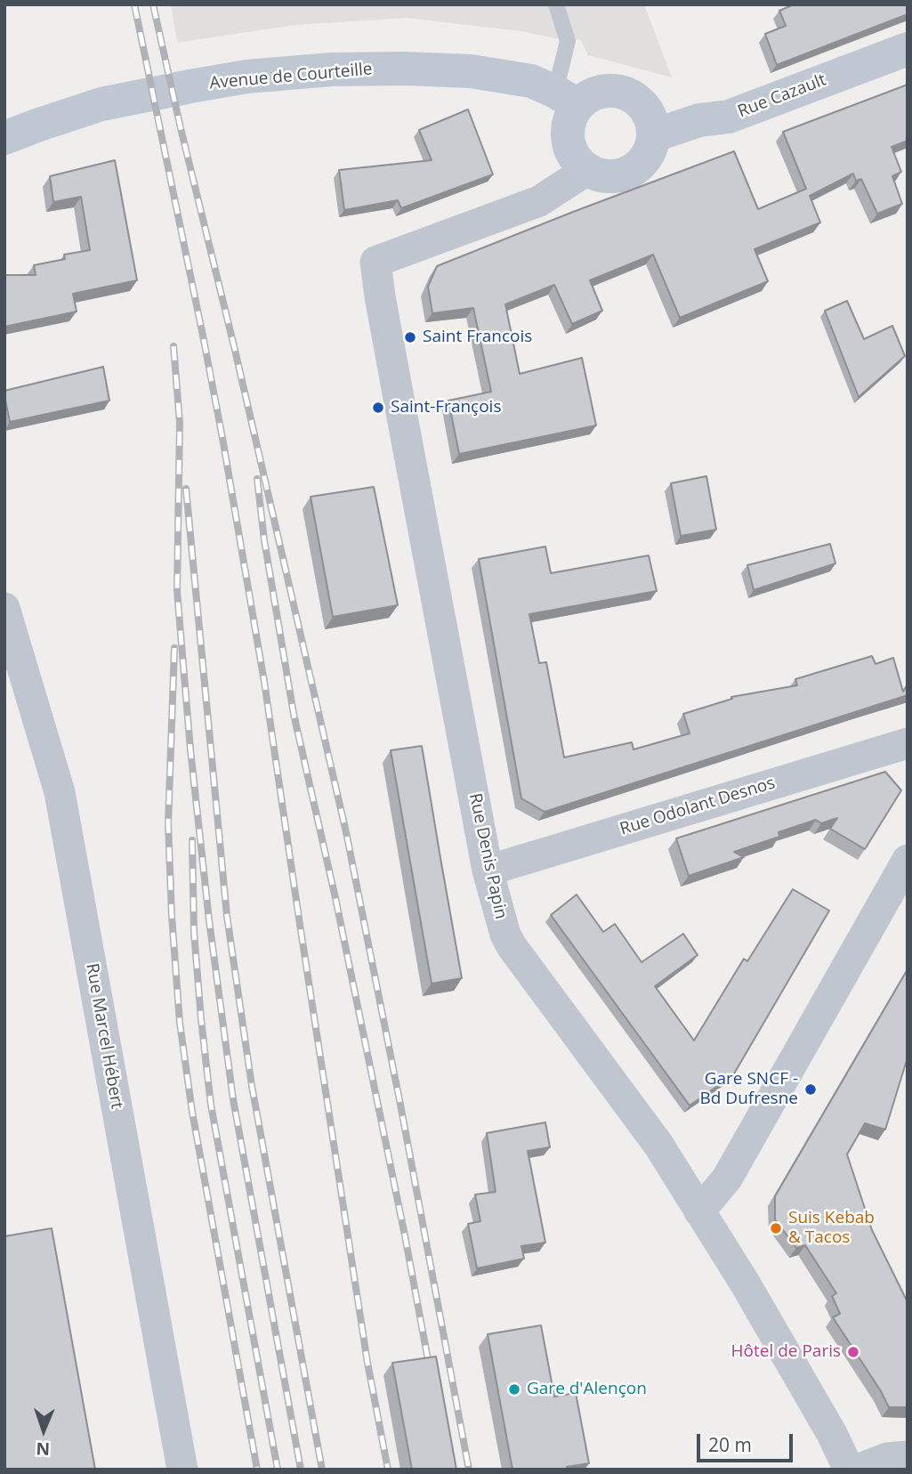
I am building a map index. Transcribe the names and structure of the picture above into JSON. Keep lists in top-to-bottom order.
{
  "streets": {
    "street": [
      "Avenue de Courteille",
      "Rue Cazault",
      "Rue Odolant Desnos",
      "Rue Denis Papin",
      "Rue Marcel Hébert"
    ]
  },
  "crossings": [
    ["Avenue de Courteille", "Rue Cazault"],
    ["Avenue de Courteille", "Rue Denis Papin"],
    ["Rue Cazault", "Rue Denis Papin"],
    ["Rue Odolant Desnos", "Rue Denis Papin"]
  ],
  "places": [
    "Saint Francois",
    "Saint-François",
    "Gare SNCF - Bd Dufresne",
    "Suis Kebab & Tacos",
    "Hôtel de Paris",
    "Gare d'Alençon"
  ],
  "scale_bar": "20 m",
  "north": "bottom"
}
